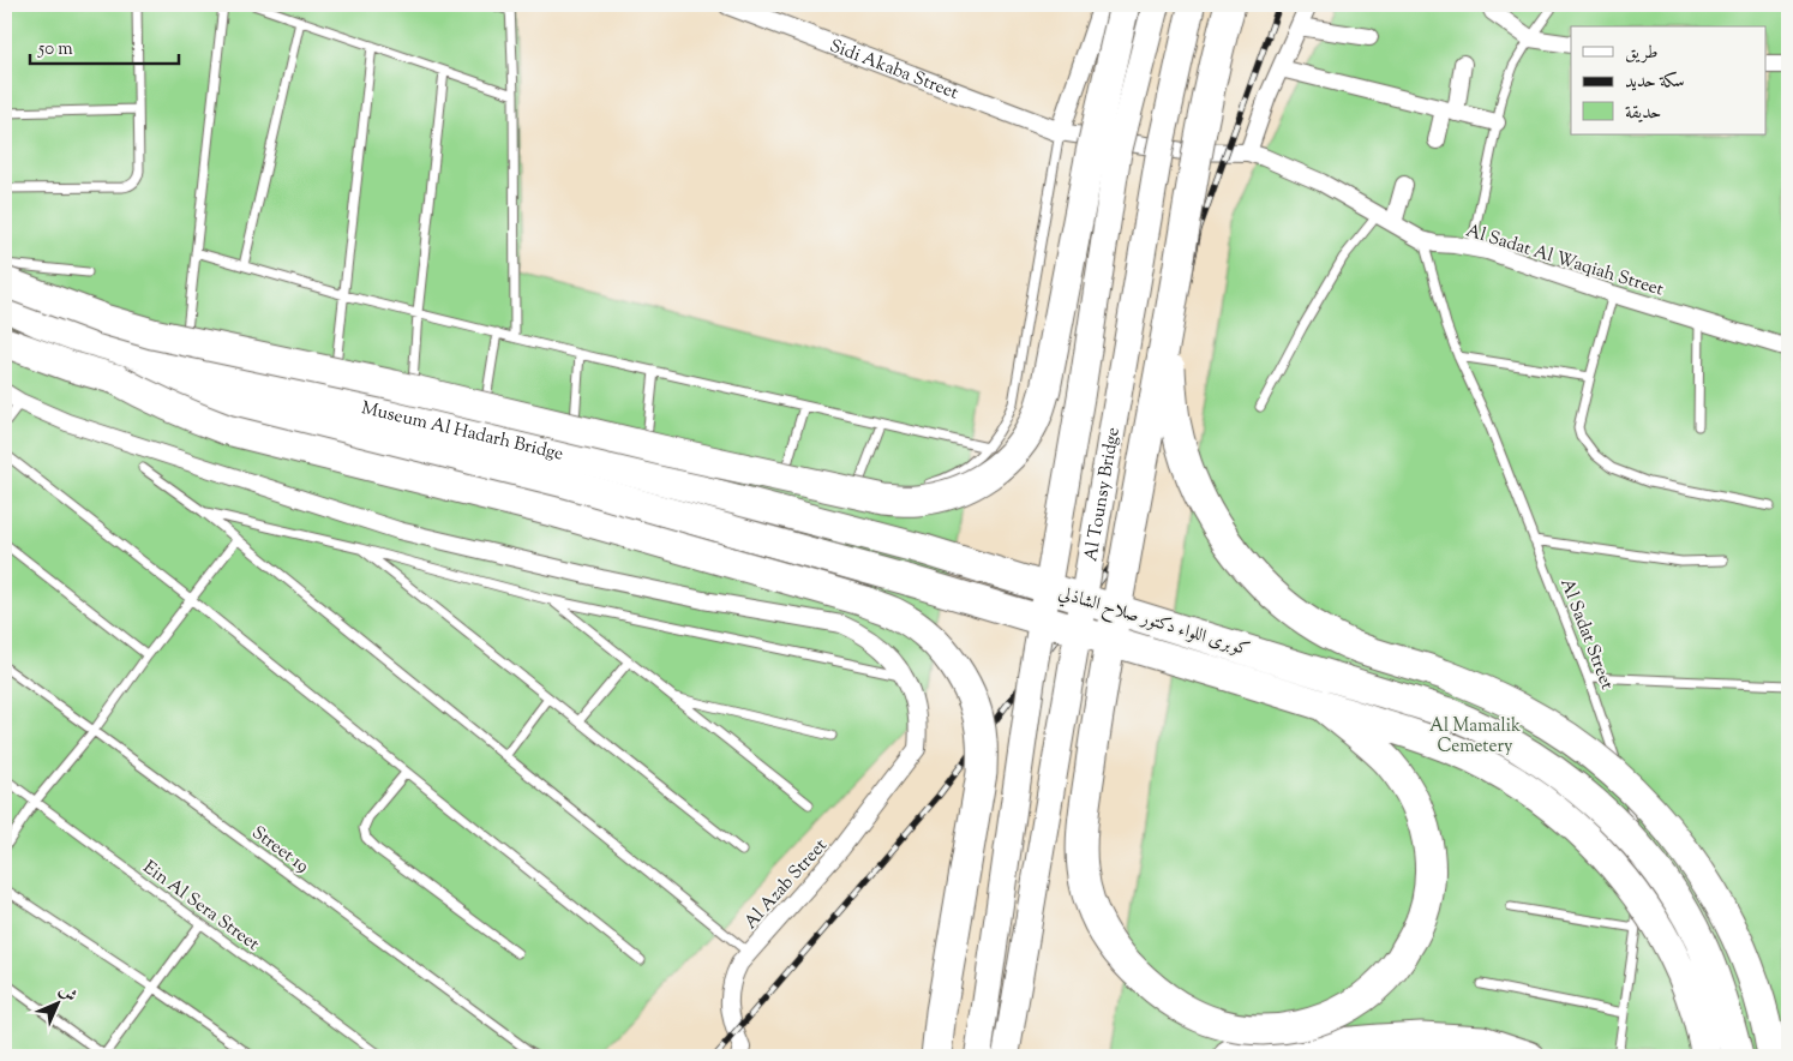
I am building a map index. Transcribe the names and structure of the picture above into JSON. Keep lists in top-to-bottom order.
{
  "streets": {
    "highway": ["Museum Al Hadarh Bridge", "Al Tounsy Bridge", "كوبرى اللواء دكتور صلاح الشاذلي"],
    "street": ["Sidi Akaba Street", "Al Sadat Al Waqiah Street", "Al Azab Street"],
    "lane": ["Al Sadat Street", "Street 19", "Ein Al Sera Street"]
  },
  "crossings": [
    ["Sidi Akaba Street", "Al Sadat Al Waqiah Street"],
    ["Al Sadat Al Waqiah Street", "Al Sadat Street"],
    ["Museum Al Hadarh Bridge", "كوبرى اللواء دكتور صلاح الشاذلي"]
  ],
  "parks": ["Al Mamalik Cemetery"],
  "legend": ["طريق", "سكة حديد", "حديقة"],
  "scale_bar": "50 m",
  "north": "top right"
}
